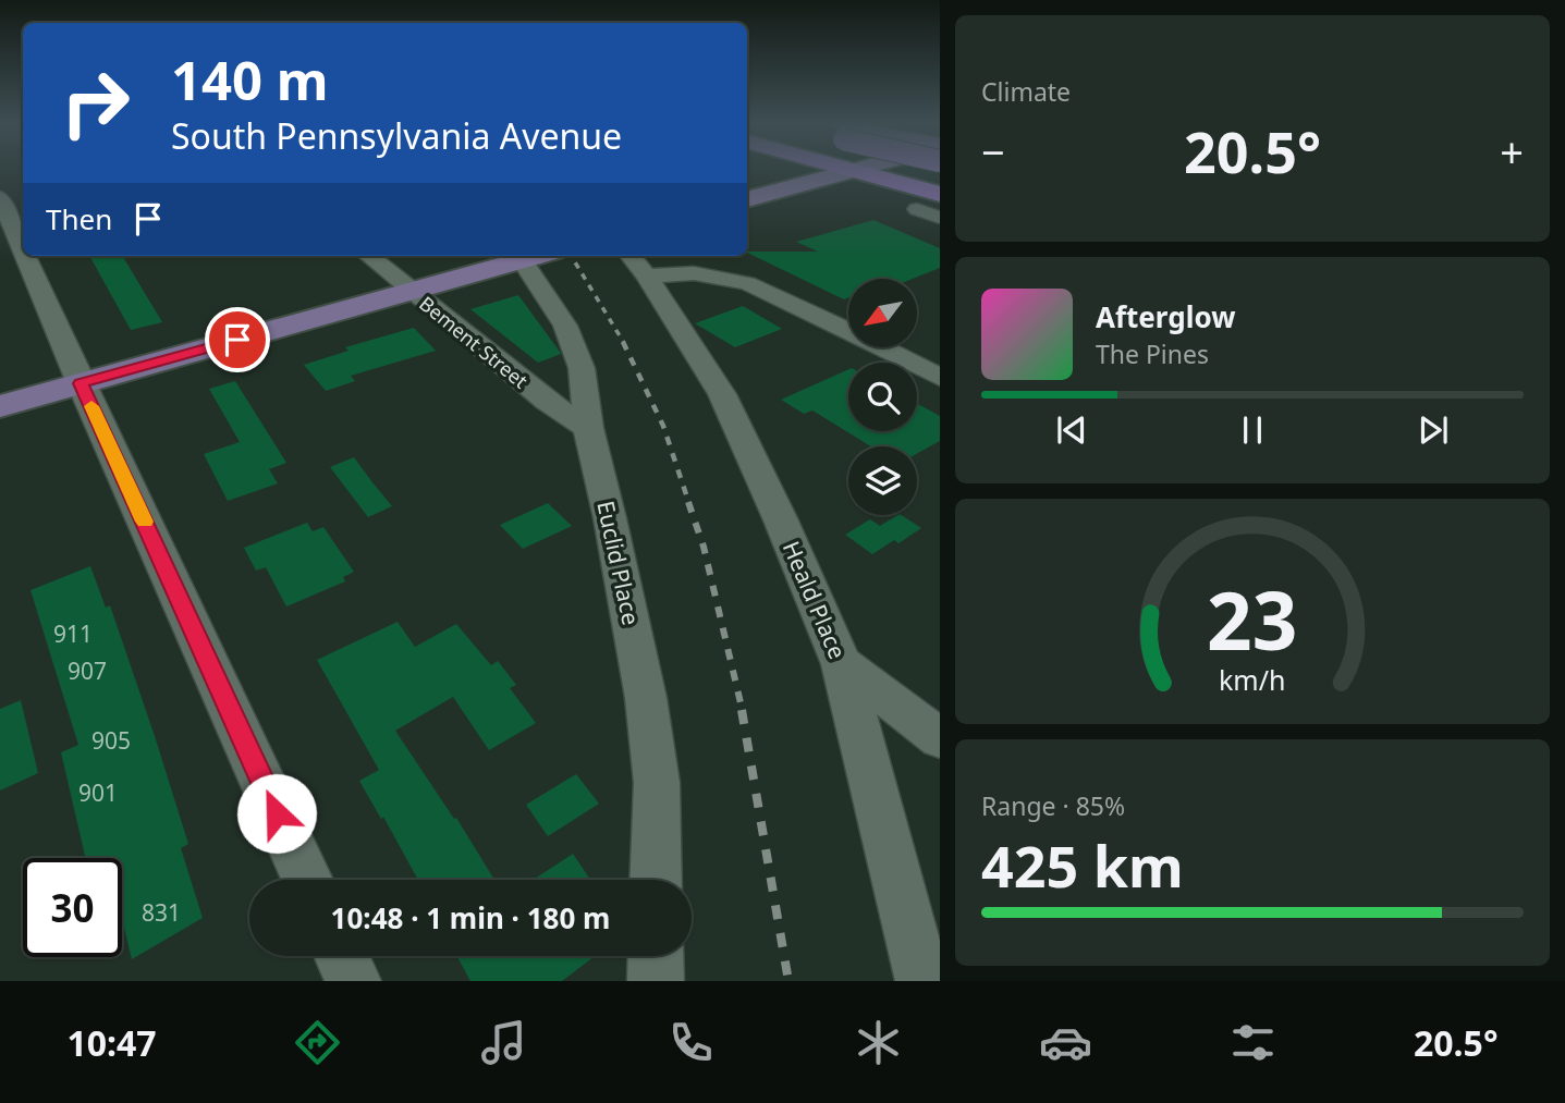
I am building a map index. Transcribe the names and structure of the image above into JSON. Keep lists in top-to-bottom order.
{
  "streets": {
    "street": ["Bement Street", "Euclid Place", "Heald Place"]
  },
  "crossings": [
    ["Bement Street", "Euclid Place"]
  ],
  "house_numbers": [
    "911",
    "907",
    "905",
    "901",
    "831"
  ],
  "north": "bottom left",
  "page": {
    "tile": [
      "Climate",
      ["Range · 85%", "425 km"]
    ],
    "turn": ["140 m", "South Pennsylvania Avenue"],
    "heat": ["−", "20.5°", "+"],
    "then": "Then",
    "song": ["Afterglow", "The Pines"],
    "limit": "30",
    "trip": "10:48 · 1 min · 180 m",
    "tabs": ["10:47", "20.5°"],
    "gauge": ["23", "km/h"]
  }
}
